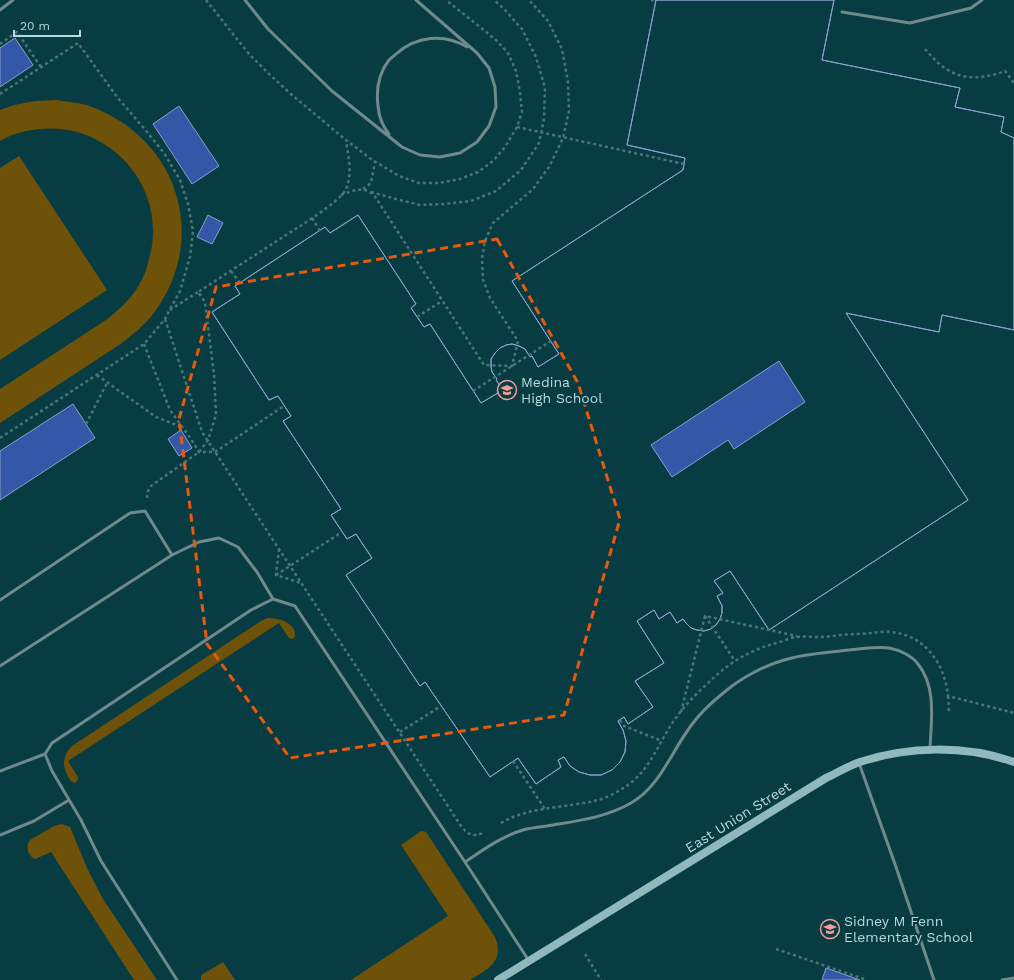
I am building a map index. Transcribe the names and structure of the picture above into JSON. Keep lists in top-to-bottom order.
{
  "streets": {
    "street": ["East Union Street"]
  },
  "places": {
    "school or university": ["Medina High School", "Sidney M Fenn Elementary School"]
  },
  "scale_bar": "20 m"
}
